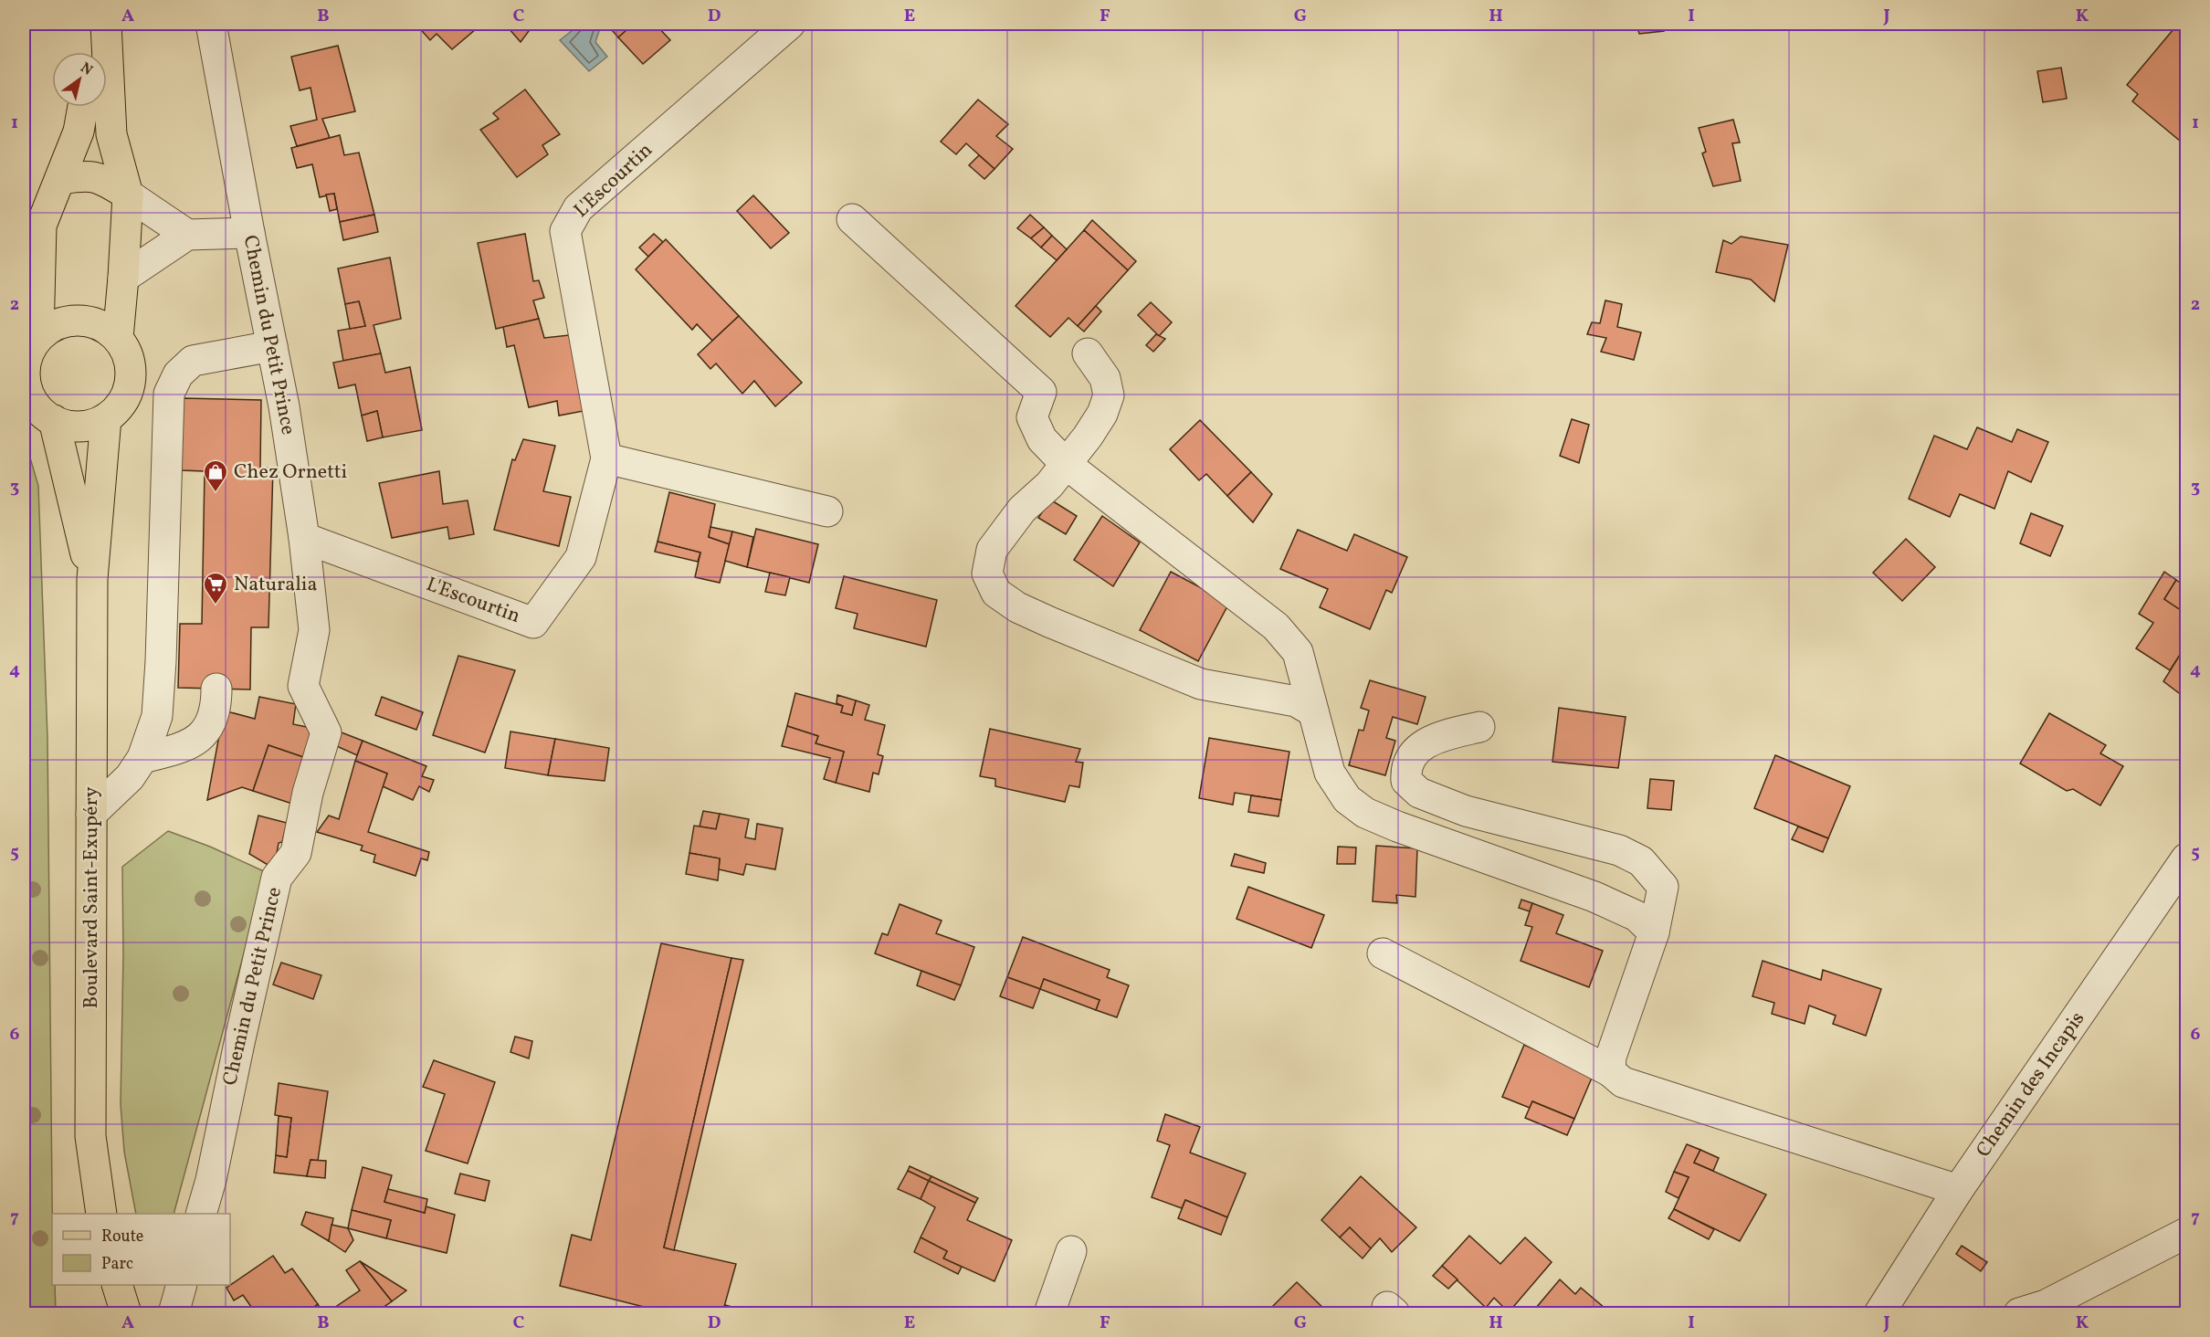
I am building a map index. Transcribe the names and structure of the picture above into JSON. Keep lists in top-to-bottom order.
{
  "streets": {
    "main road": ["Boulevard Saint-Exupéry"],
    "street": ["L'Escourtin", "Chemin du Petit Prince", "Chemin des Incapis"]
  },
  "crossings": [
    ["L'Escourtin", "Chemin du Petit Prince"]
  ],
  "places": {
    "shop": ["Chez Ornetti"],
    "supermarket": ["Naturalia"]
  },
  "legend": ["Route", "Parc"],
  "north": "top right",
  "grid": {
    "columns": [
      "A",
      "B",
      "C",
      "D",
      "E",
      "F",
      "G",
      "H",
      "I",
      "J",
      "K"
    ],
    "rows": [
      "1",
      "2",
      "3",
      "4",
      "5",
      "6",
      "7"
    ]
  }
}
